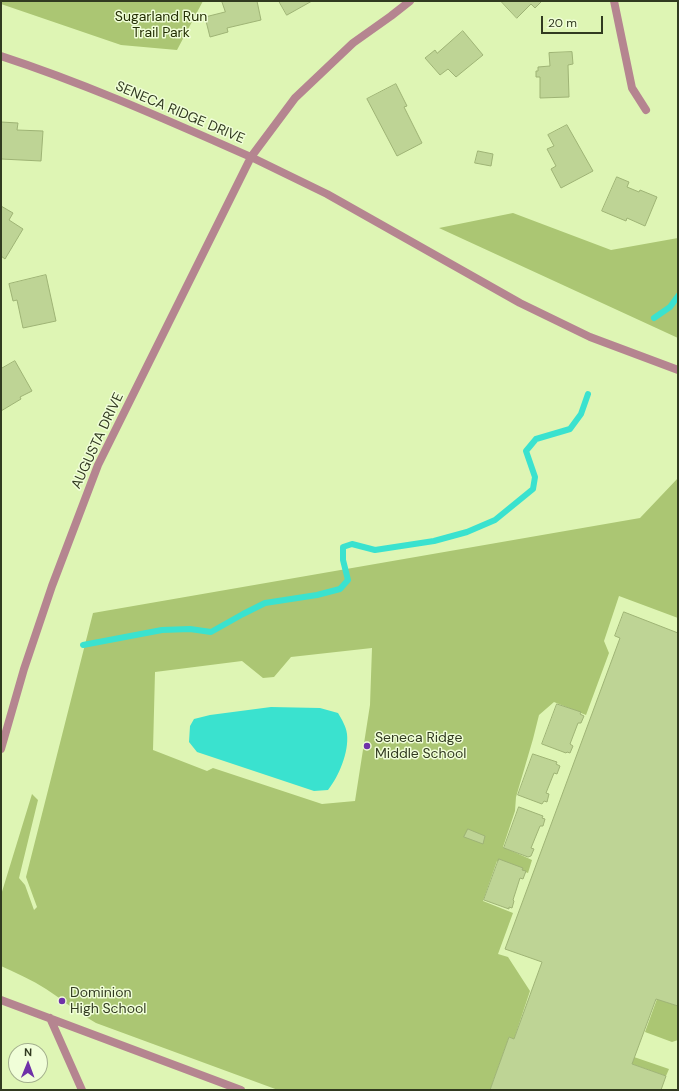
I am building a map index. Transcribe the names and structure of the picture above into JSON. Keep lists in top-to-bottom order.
{
  "streets": {
    "street": ["SENECA RIDGE DRIVE", "AUGUSTA DRIVE"]
  },
  "crossings": [
    ["SENECA RIDGE DRIVE", "AUGUSTA DRIVE"]
  ],
  "parks": ["Sugarland Run Trail Park"],
  "places": ["Seneca Ridge Middle School", "Dominion High School"],
  "scale_bar": "20 m",
  "north": "top"
}
